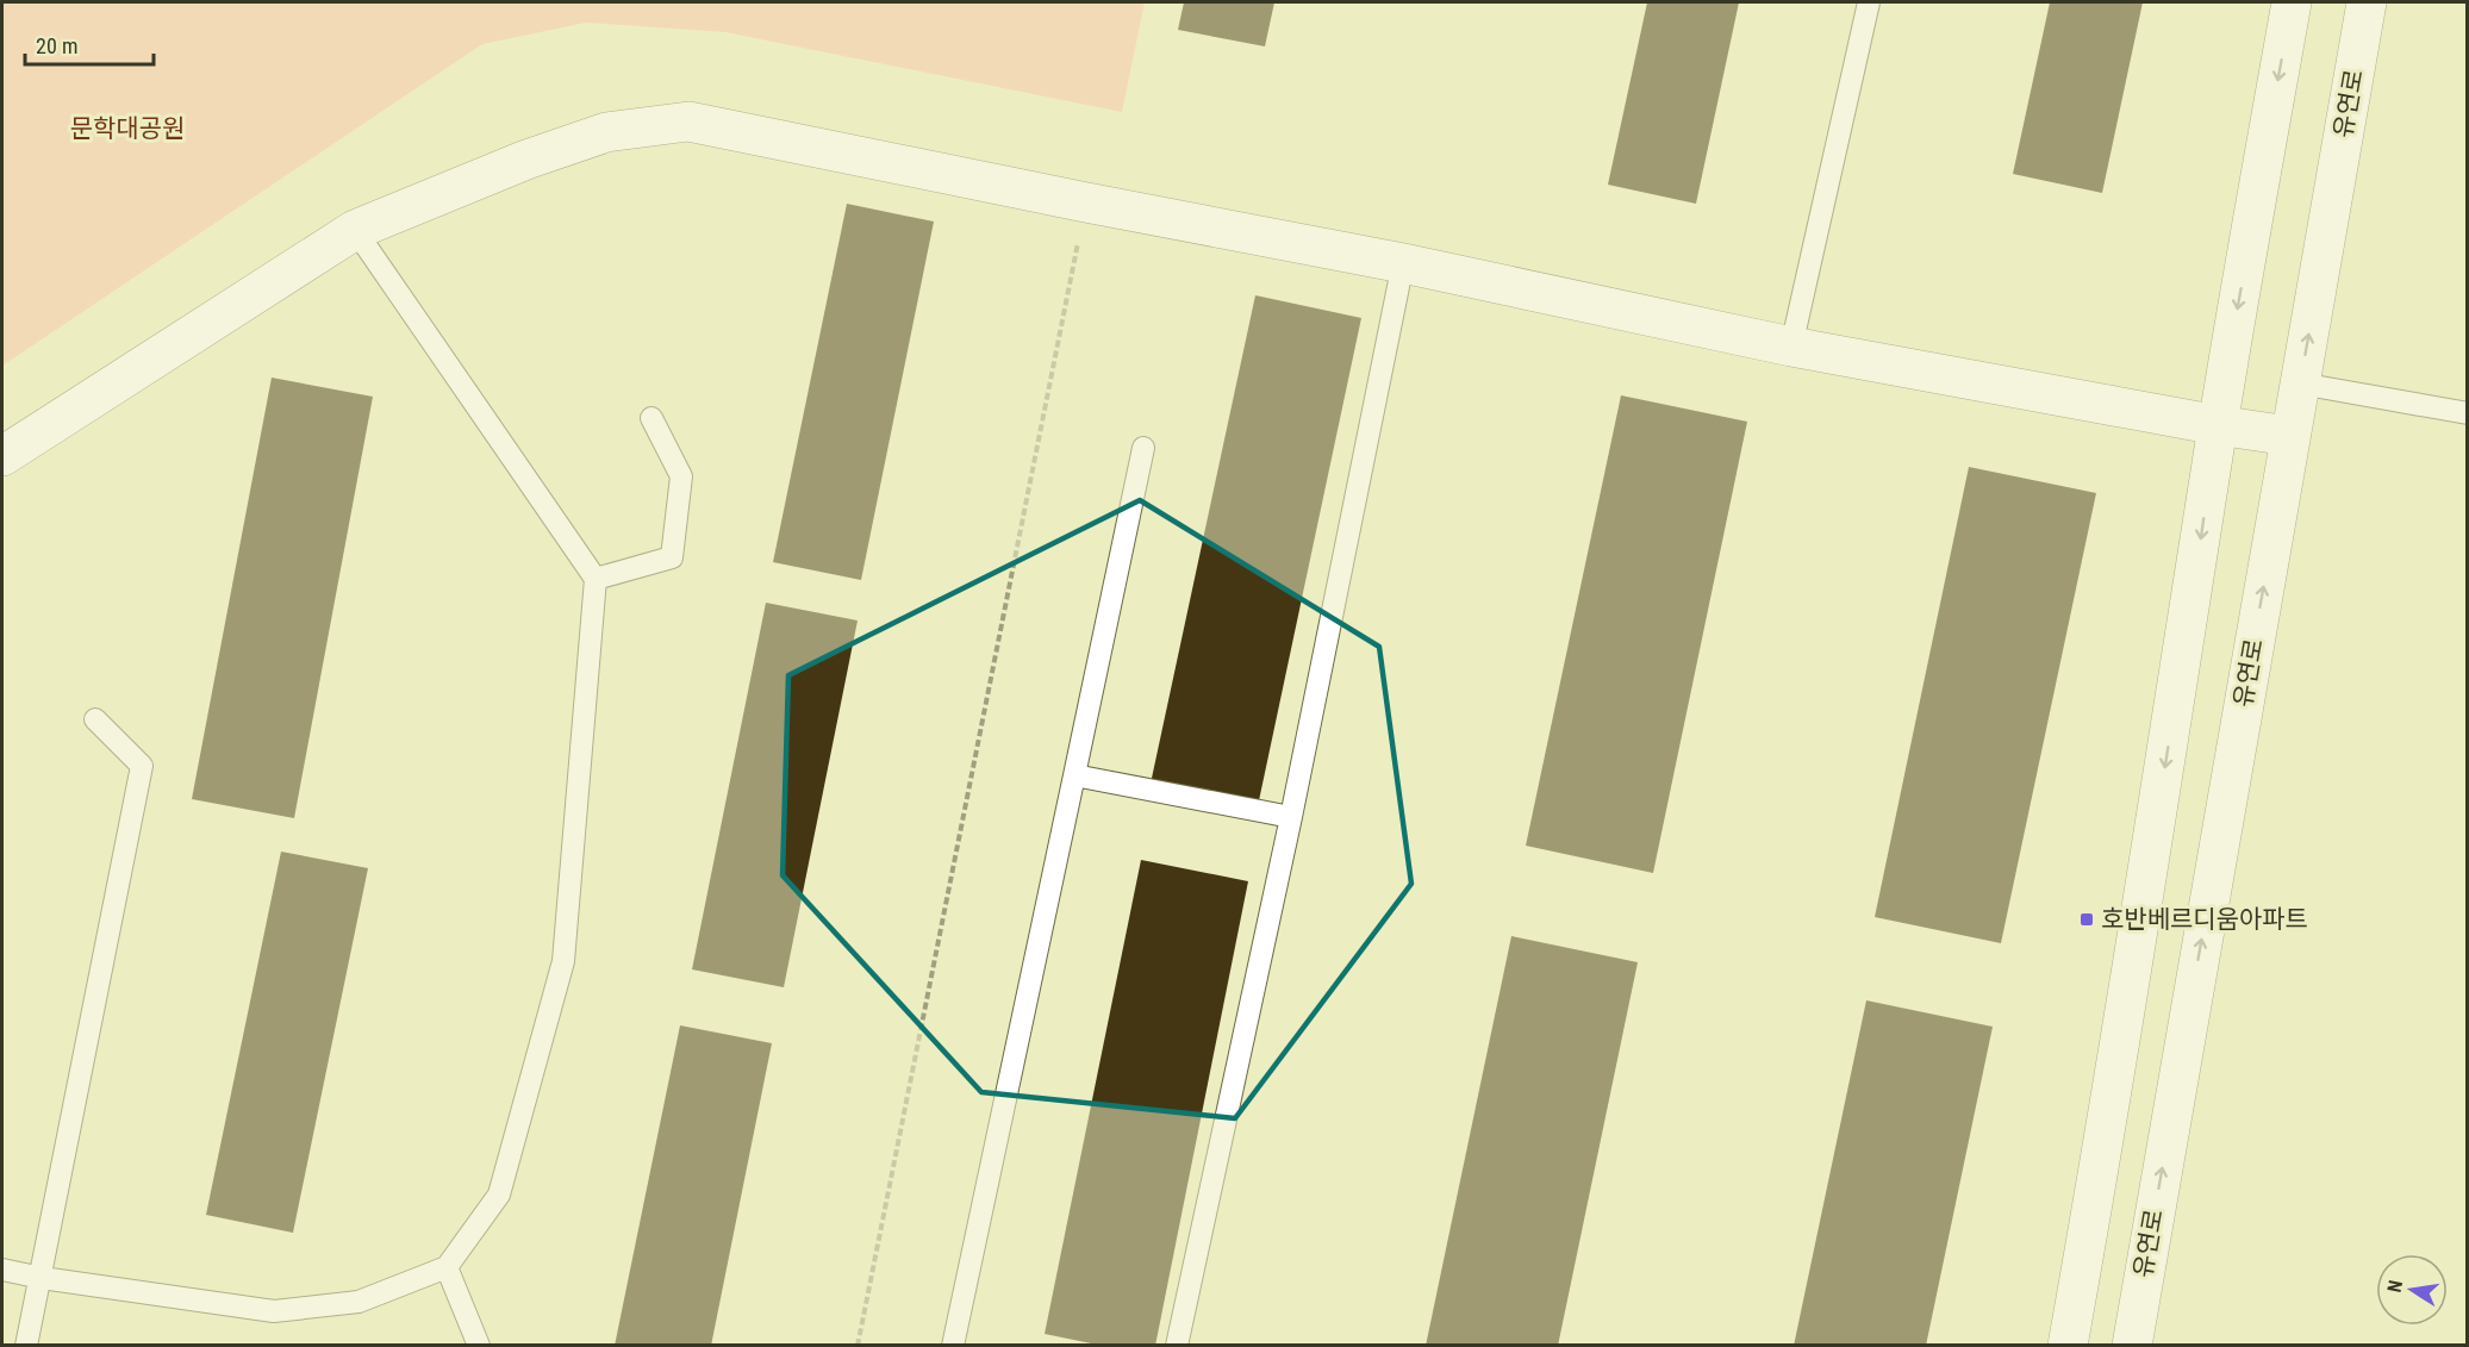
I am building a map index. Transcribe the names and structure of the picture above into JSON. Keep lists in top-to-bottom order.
{
  "streets": {
    "street": ["유연로"]
  },
  "parks": ["문학대공원"],
  "places": {
    "transit": ["호반베르디움아파트"]
  },
  "scale_bar": "20 m",
  "north": "left"
}
